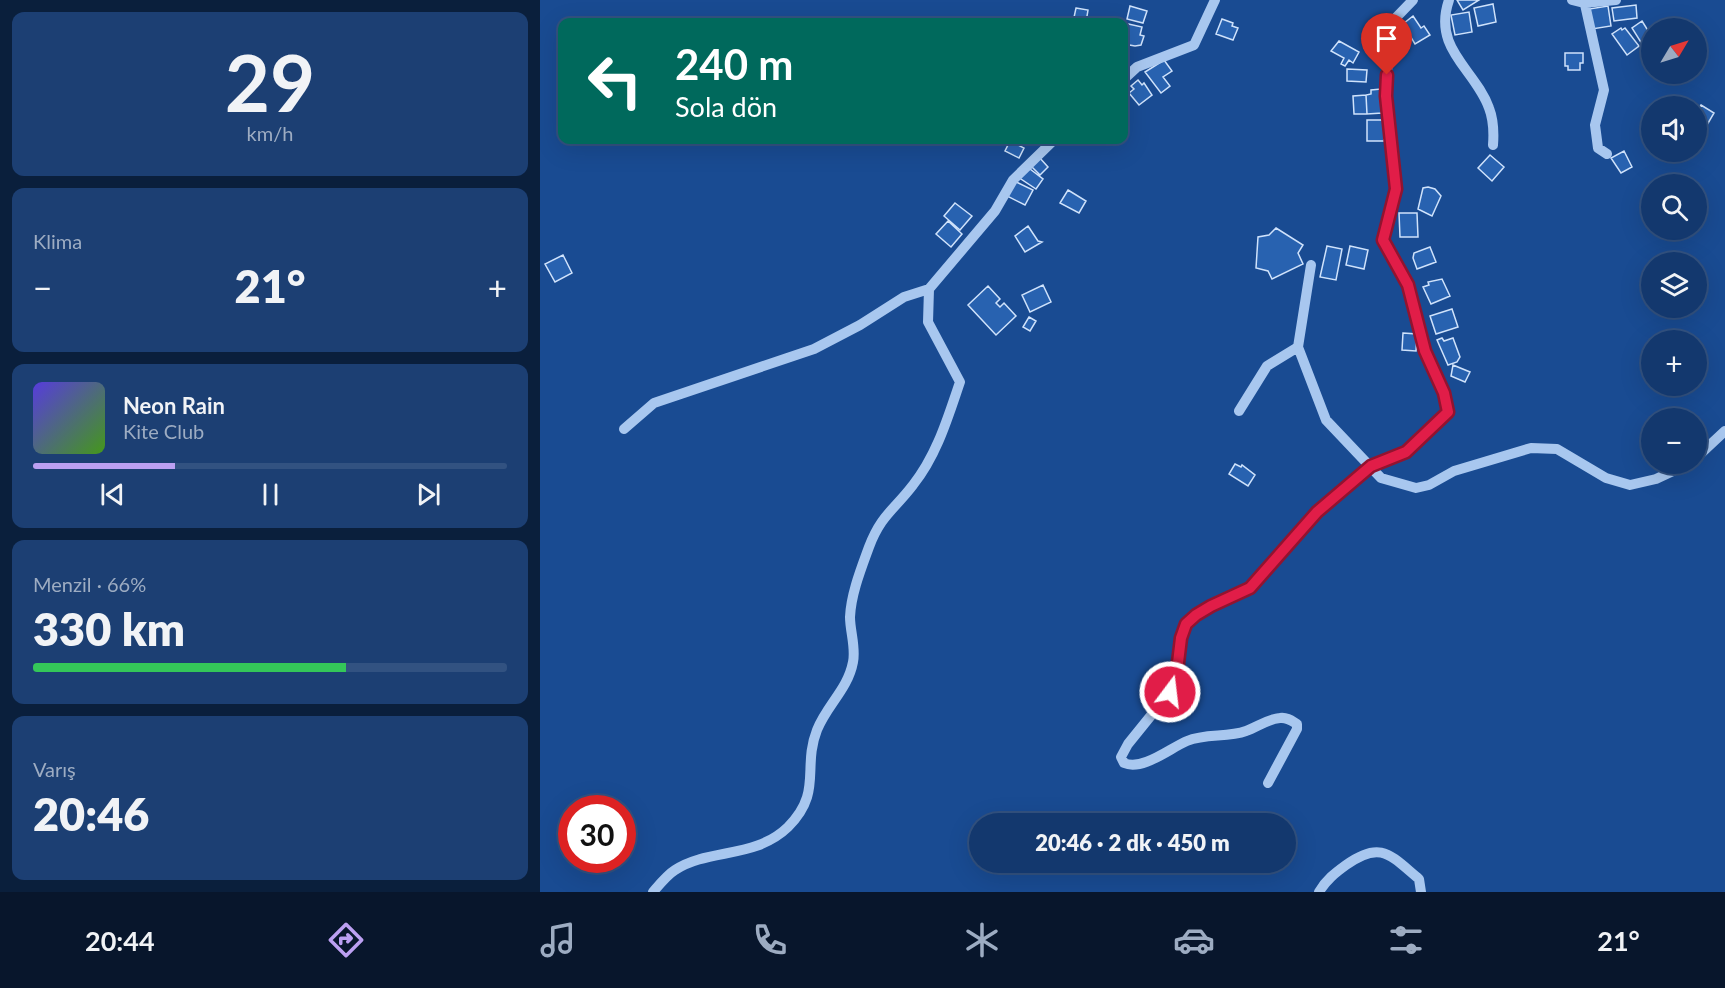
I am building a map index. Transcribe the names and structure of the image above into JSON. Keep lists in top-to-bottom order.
{
  "north": "top right",
  "page": {
    "tile": [
      ["29", "km/h"],
      "Klima",
      ["Menzil · 66%", "330 km"],
      ["Varış", "20:46"]
    ],
    "map_buttons": ["+", "−"],
    "turn": ["240 m", "Sola dön"],
    "heat": ["−", "21°", "+"],
    "song": ["Neon Rain", "Kite Club"],
    "limit": "30",
    "trip": "20:46 · 2 dk · 450 m",
    "tabs": ["20:44", "21°"]
  }
}
